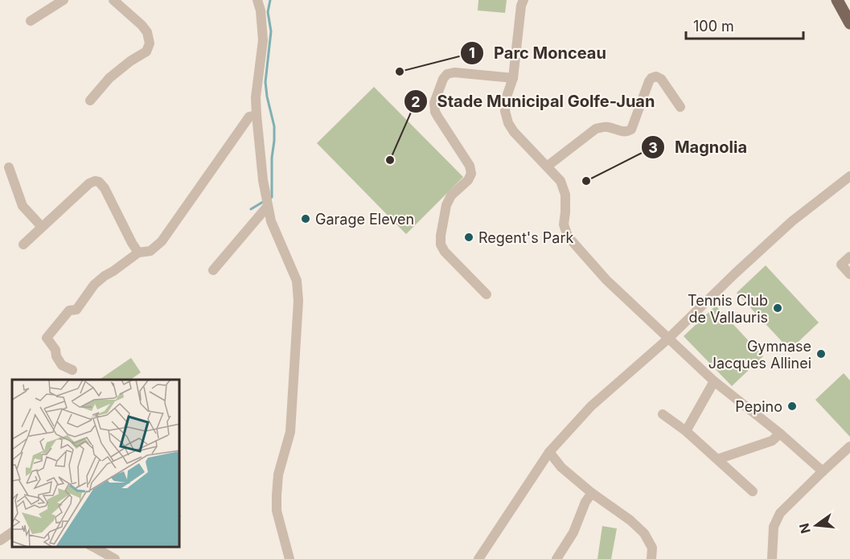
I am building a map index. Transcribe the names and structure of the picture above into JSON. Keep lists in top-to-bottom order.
{
  "places": [
    "Parc Monceau",
    "Stade Municipal Golfe-Juan",
    "Magnolia",
    "Garage Eleven",
    "Regent's Park",
    "Tennis Club de Vallauris",
    "Gymnase Jacques Allinei",
    "Pepino"
  ],
  "scale_bar": "100 m",
  "north": "left"
}
